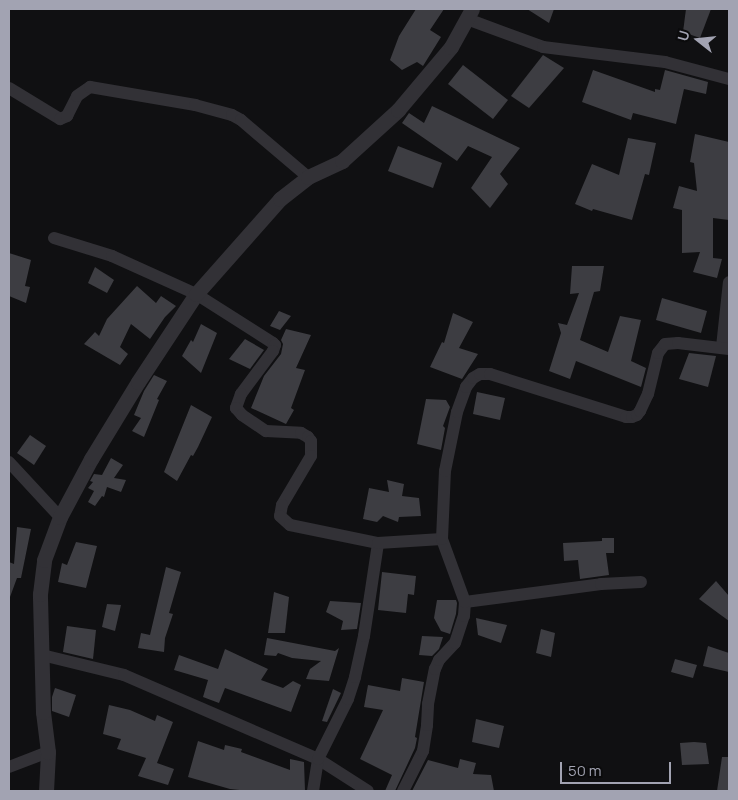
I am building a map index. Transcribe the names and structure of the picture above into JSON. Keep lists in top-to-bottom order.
{
  "scale_bar": "50 m",
  "north": "left"
}
